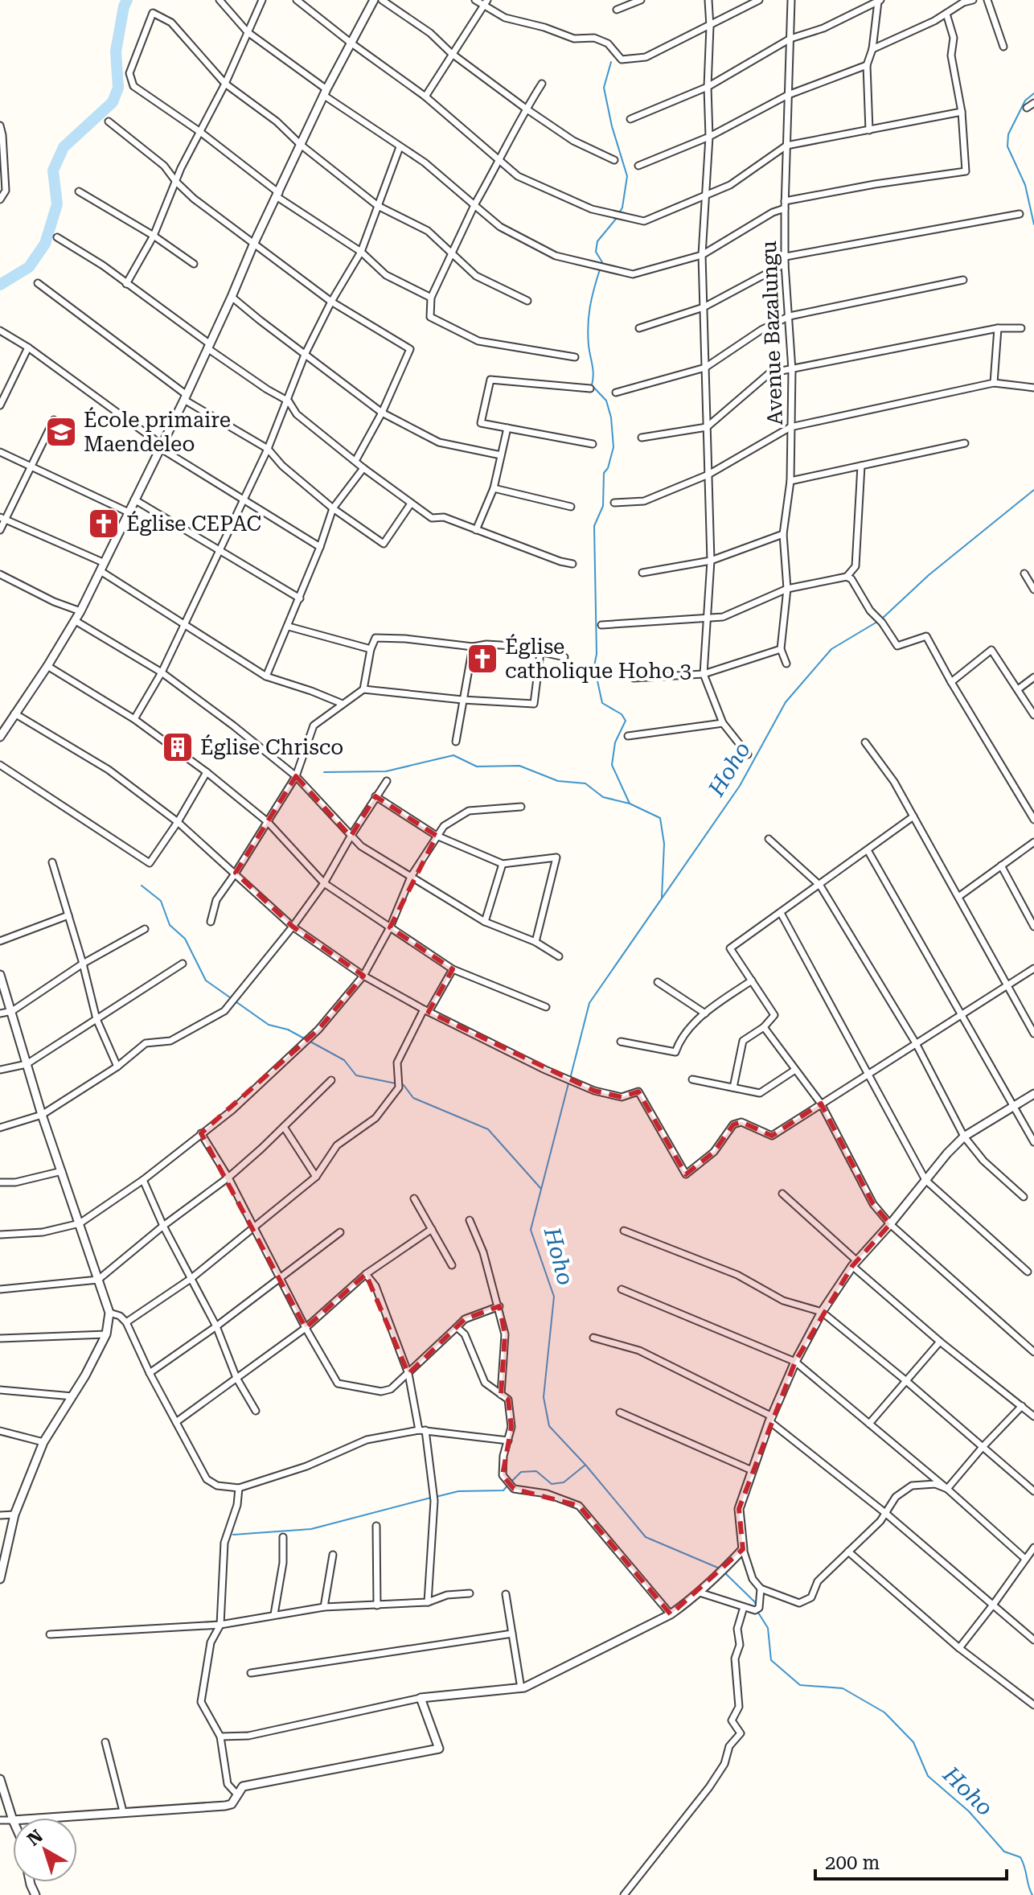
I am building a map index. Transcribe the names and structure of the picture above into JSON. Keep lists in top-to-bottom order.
{
  "streets": {
    "street": ["Avenue Bazalungu"]
  },
  "water": ["Hoho"],
  "places": {
    "school or university": ["École primaire Maendeleo"],
    "church": ["Église CEPAC", "Église catholique Hoho 3"],
    "building": ["Église Chrisco"]
  },
  "scale_bar": "200 m",
  "north": "top left"
}
